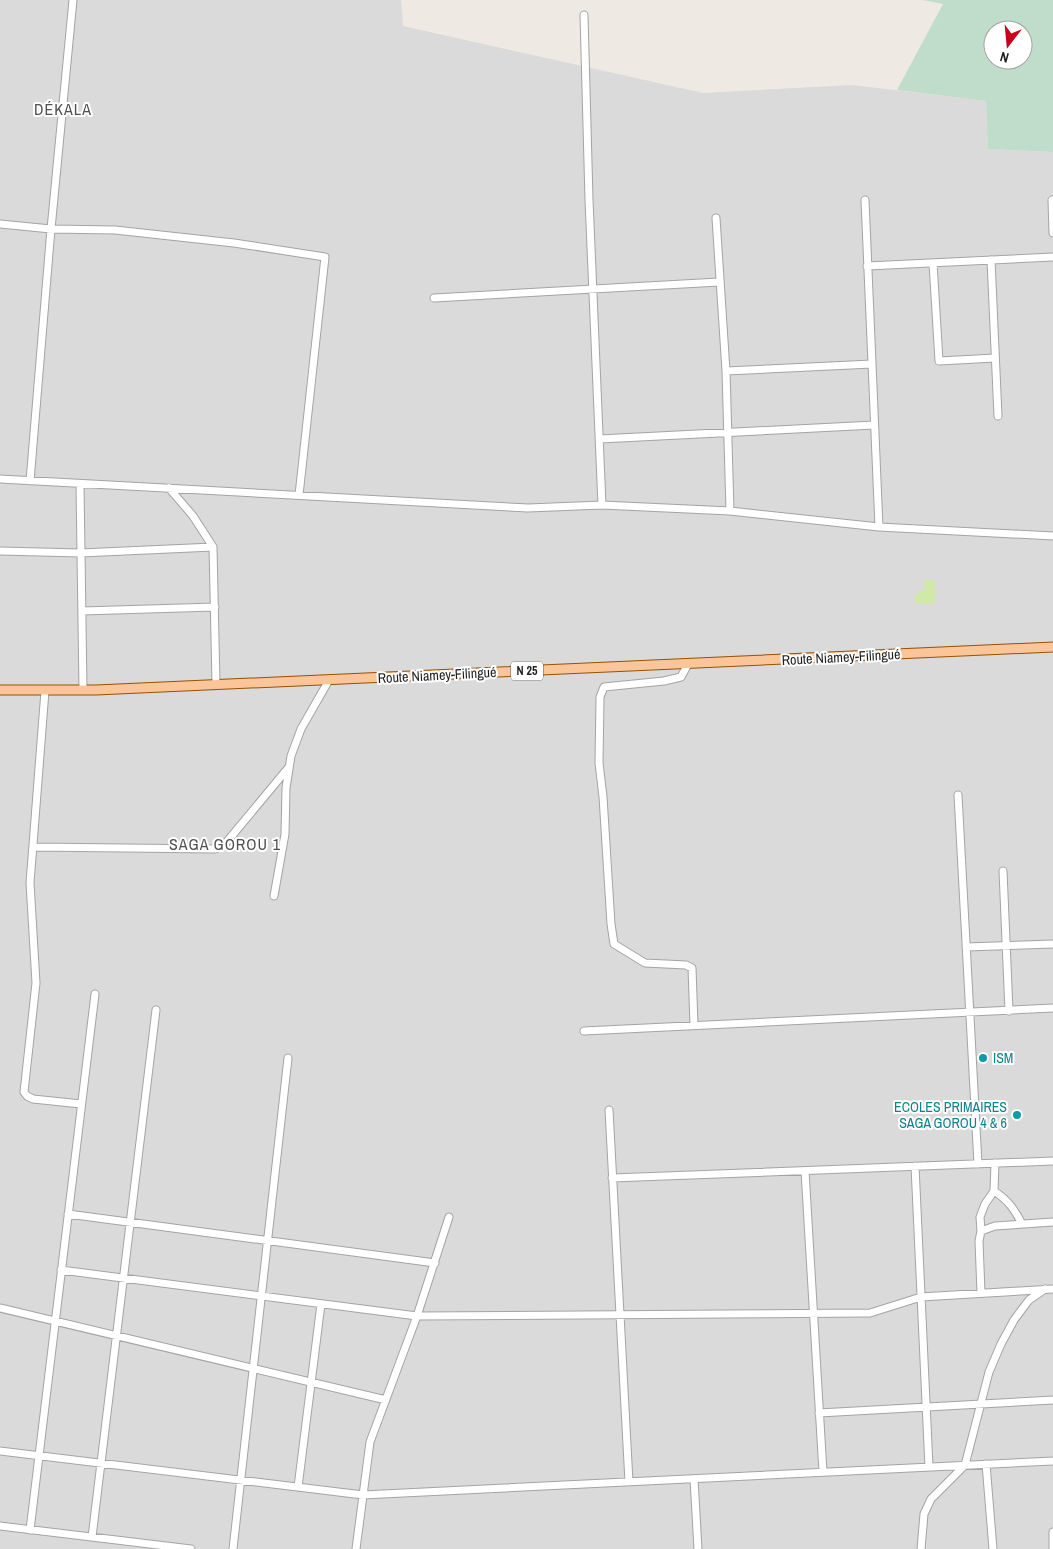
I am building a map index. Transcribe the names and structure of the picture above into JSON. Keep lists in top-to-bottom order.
{
  "streets": {
    "main road": ["Route Niamey-Filingué", "N 25"]
  },
  "districts": ["DÉKALA", "SAGA GOROU 1"],
  "places": ["ISM", "ECOLES PRIMAIRES SAGA GOROU 4 & 6"],
  "north": "bottom"
}
